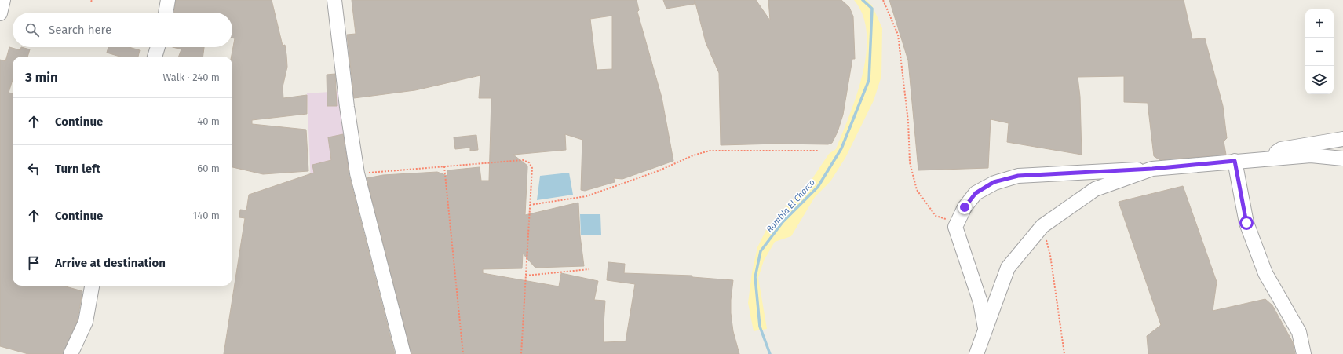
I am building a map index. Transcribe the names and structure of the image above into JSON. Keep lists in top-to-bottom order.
{
  "water": ["Rambla El Charco"],
  "page": {
    "map_buttons": ["+", "−"],
    "search": "Search here",
    "heading": ["3 min", "Walk · 240 m"],
    "list": [
      ["Continue", "40 m"],
      ["Turn left", "60 m"],
      ["Continue", "140 m"],
      "Arrive at destination"
    ]
  }
}
